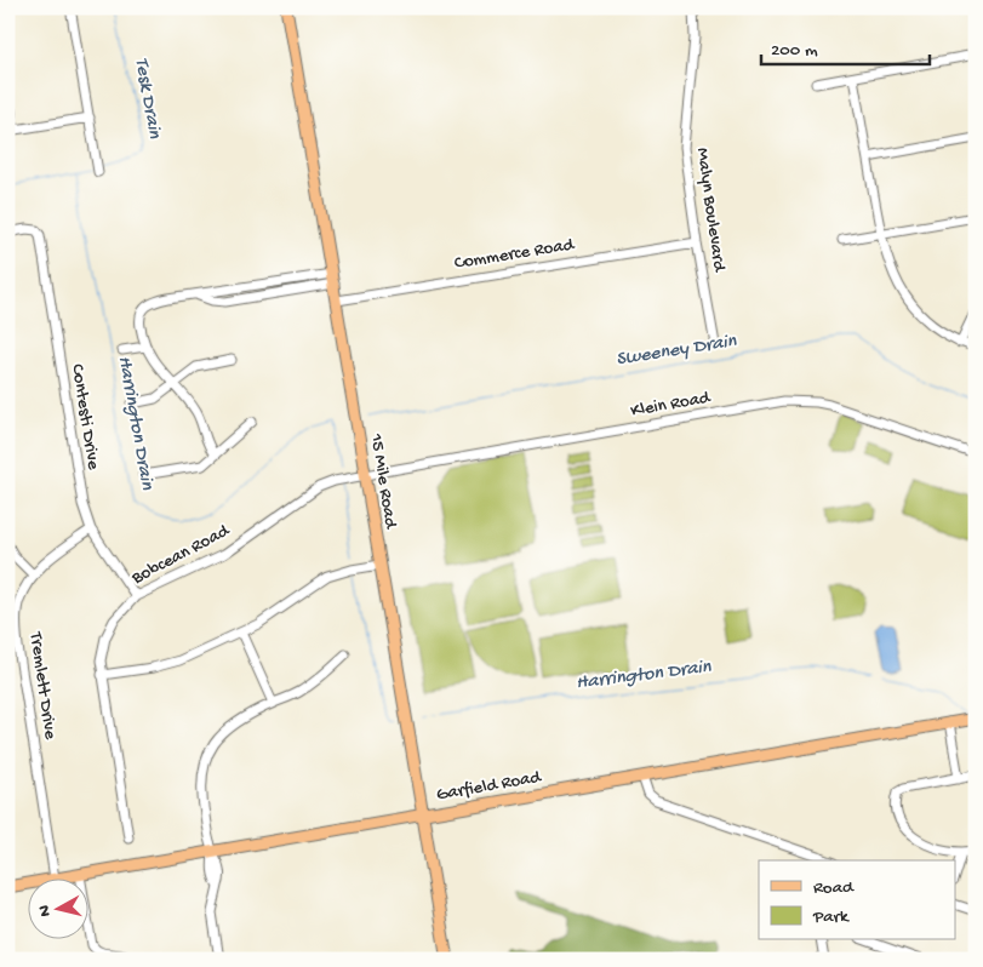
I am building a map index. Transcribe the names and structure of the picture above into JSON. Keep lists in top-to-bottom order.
{
  "streets": {
    "main road": ["15 Mile Road", "Garfield Road"],
    "street": [
      "Malyn Boulevard",
      "Commerce Road",
      "Klein Road",
      "Contesti Drive",
      "Bobcean Road",
      "Tremlett Drive"
    ]
  },
  "crossings": [
    ["Malyn Boulevard", "Commerce Road"],
    ["Commerce Road", "15 Mile Road"],
    ["Klein Road", "15 Mile Road"],
    ["Klein Road", "Bobcean Road"],
    ["Contesti Drive", "Bobcean Road"],
    ["Contesti Drive", "Tremlett Drive"],
    ["15 Mile Road", "Bobcean Road"],
    ["15 Mile Road", "Garfield Road"],
    ["Tremlett Drive", "Garfield Road"]
  ],
  "water": ["Tesk Drain", "Sweeney Drain", "Harrington Drain"],
  "legend": ["Road", "Park"],
  "scale_bar": "200 m",
  "north": "left"
}
